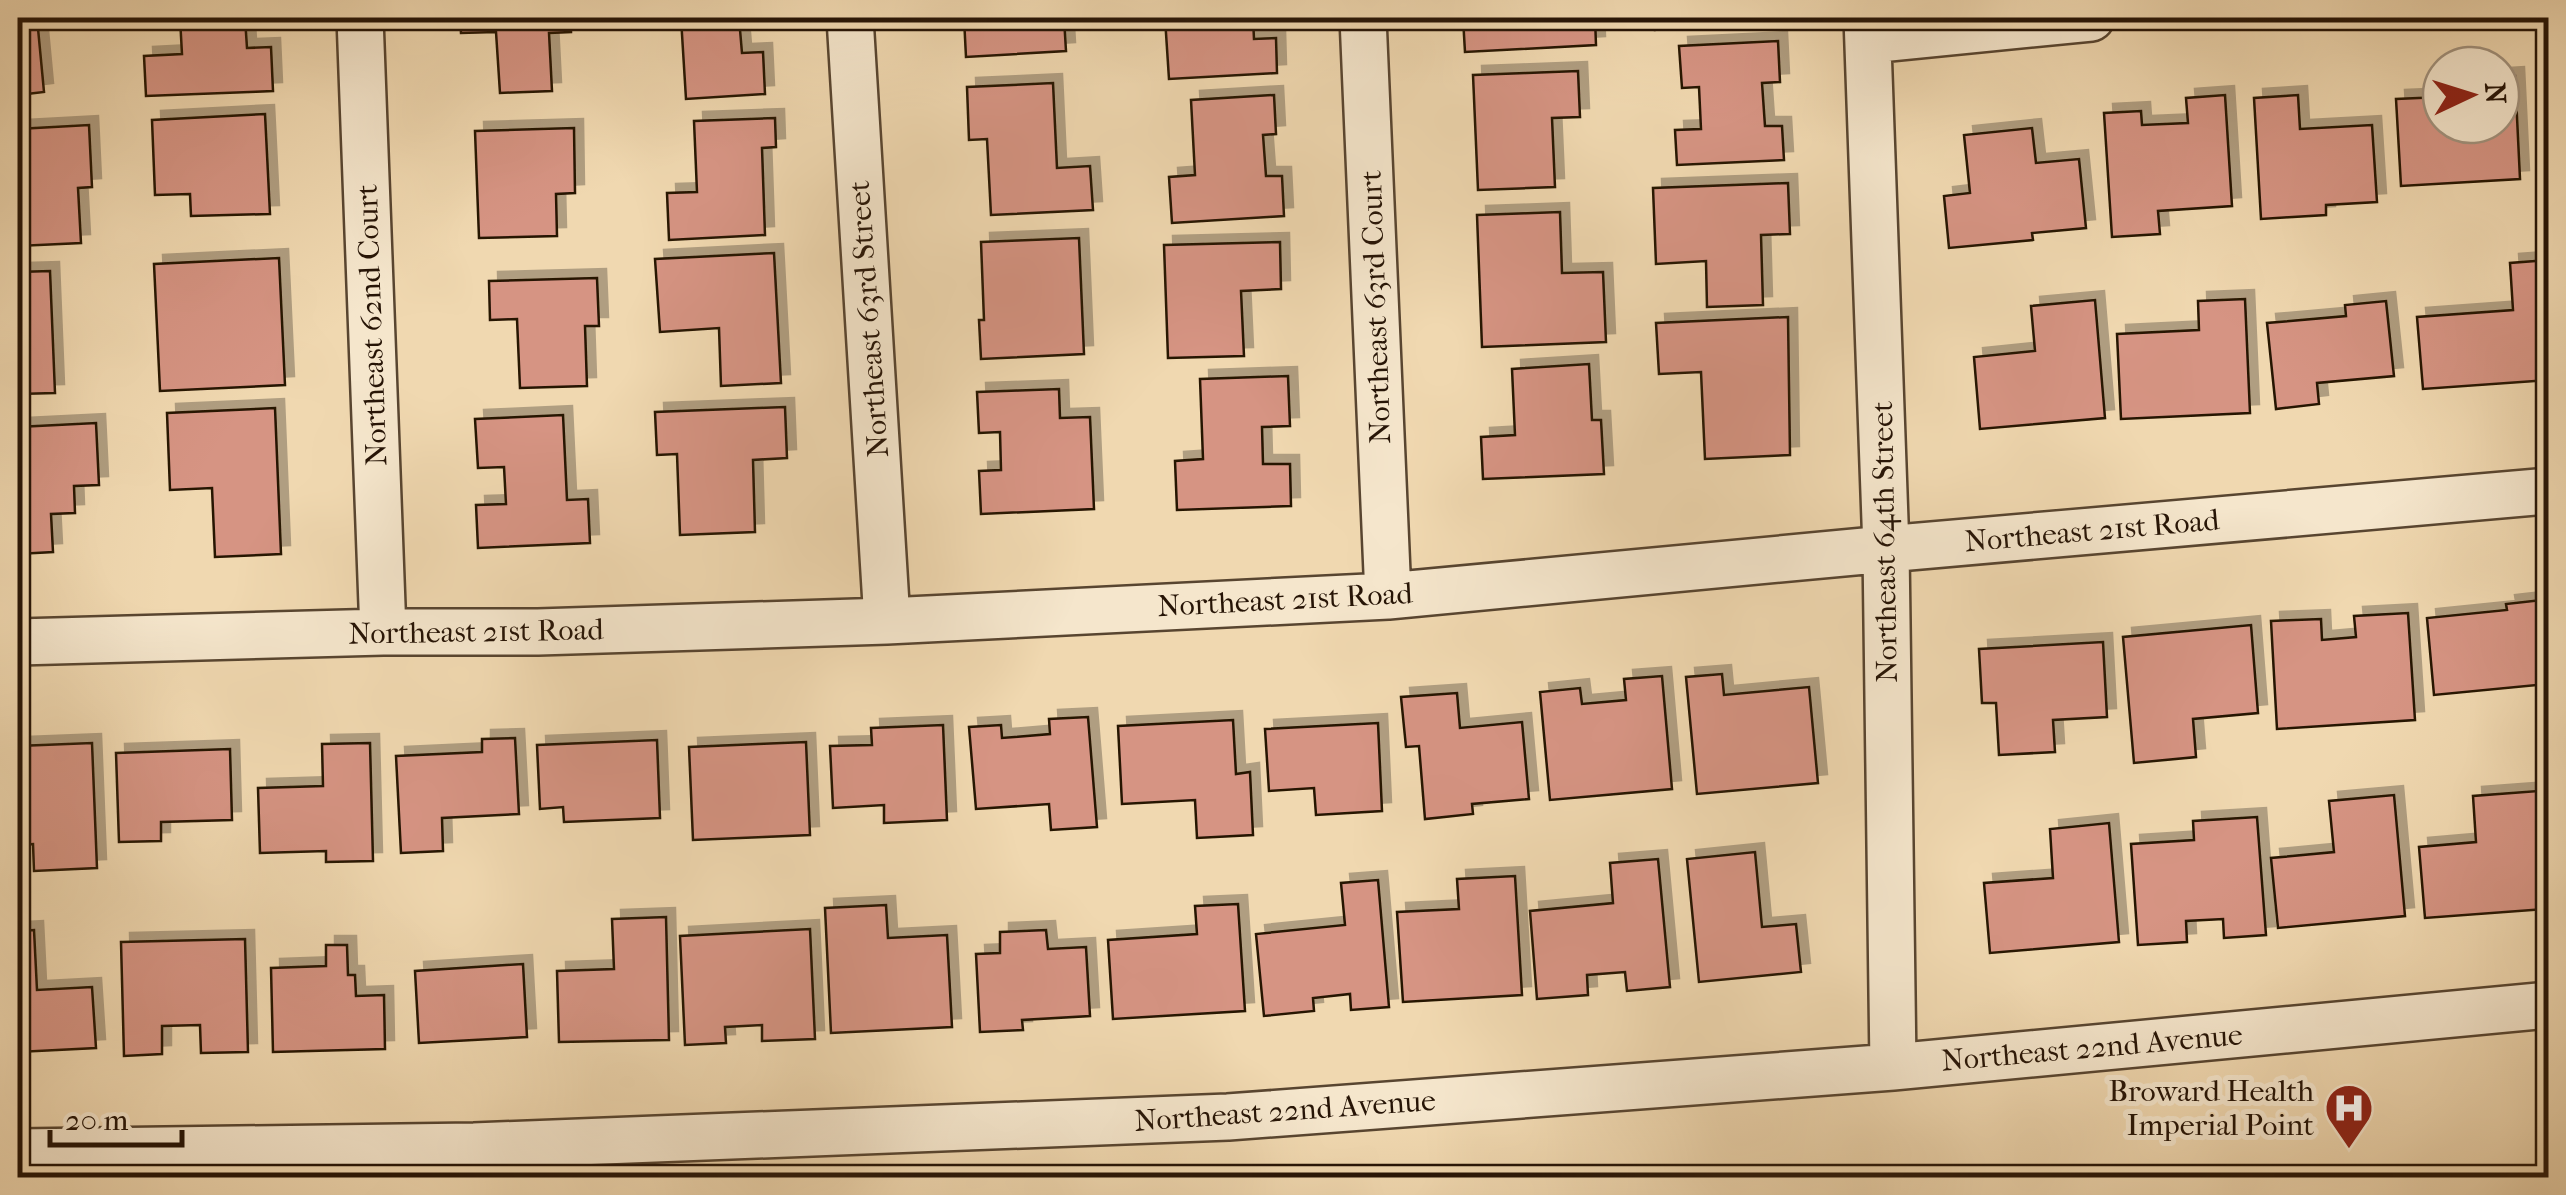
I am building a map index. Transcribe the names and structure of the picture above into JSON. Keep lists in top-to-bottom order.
{
  "streets": {
    "street": [
      "Northeast 63rd Court",
      "Northeast 63rd Street",
      "Northeast 62nd Court",
      "Northeast 21st Road",
      "Northeast 64th Street",
      "Northeast 22nd Avenue"
    ]
  },
  "crossings": [
    ["Northeast 63rd Court", "Northeast 21st Road"],
    ["Northeast 63rd Street", "Northeast 21st Road"],
    ["Northeast 62nd Court", "Northeast 21st Road"],
    ["Northeast 21st Road", "Northeast 64th Street"],
    ["Northeast 64th Street", "Northeast 22nd Avenue"]
  ],
  "places": {
    "hospital": ["Broward Health Imperial Point"]
  },
  "scale_bar": "20 m",
  "north": "right"
}
